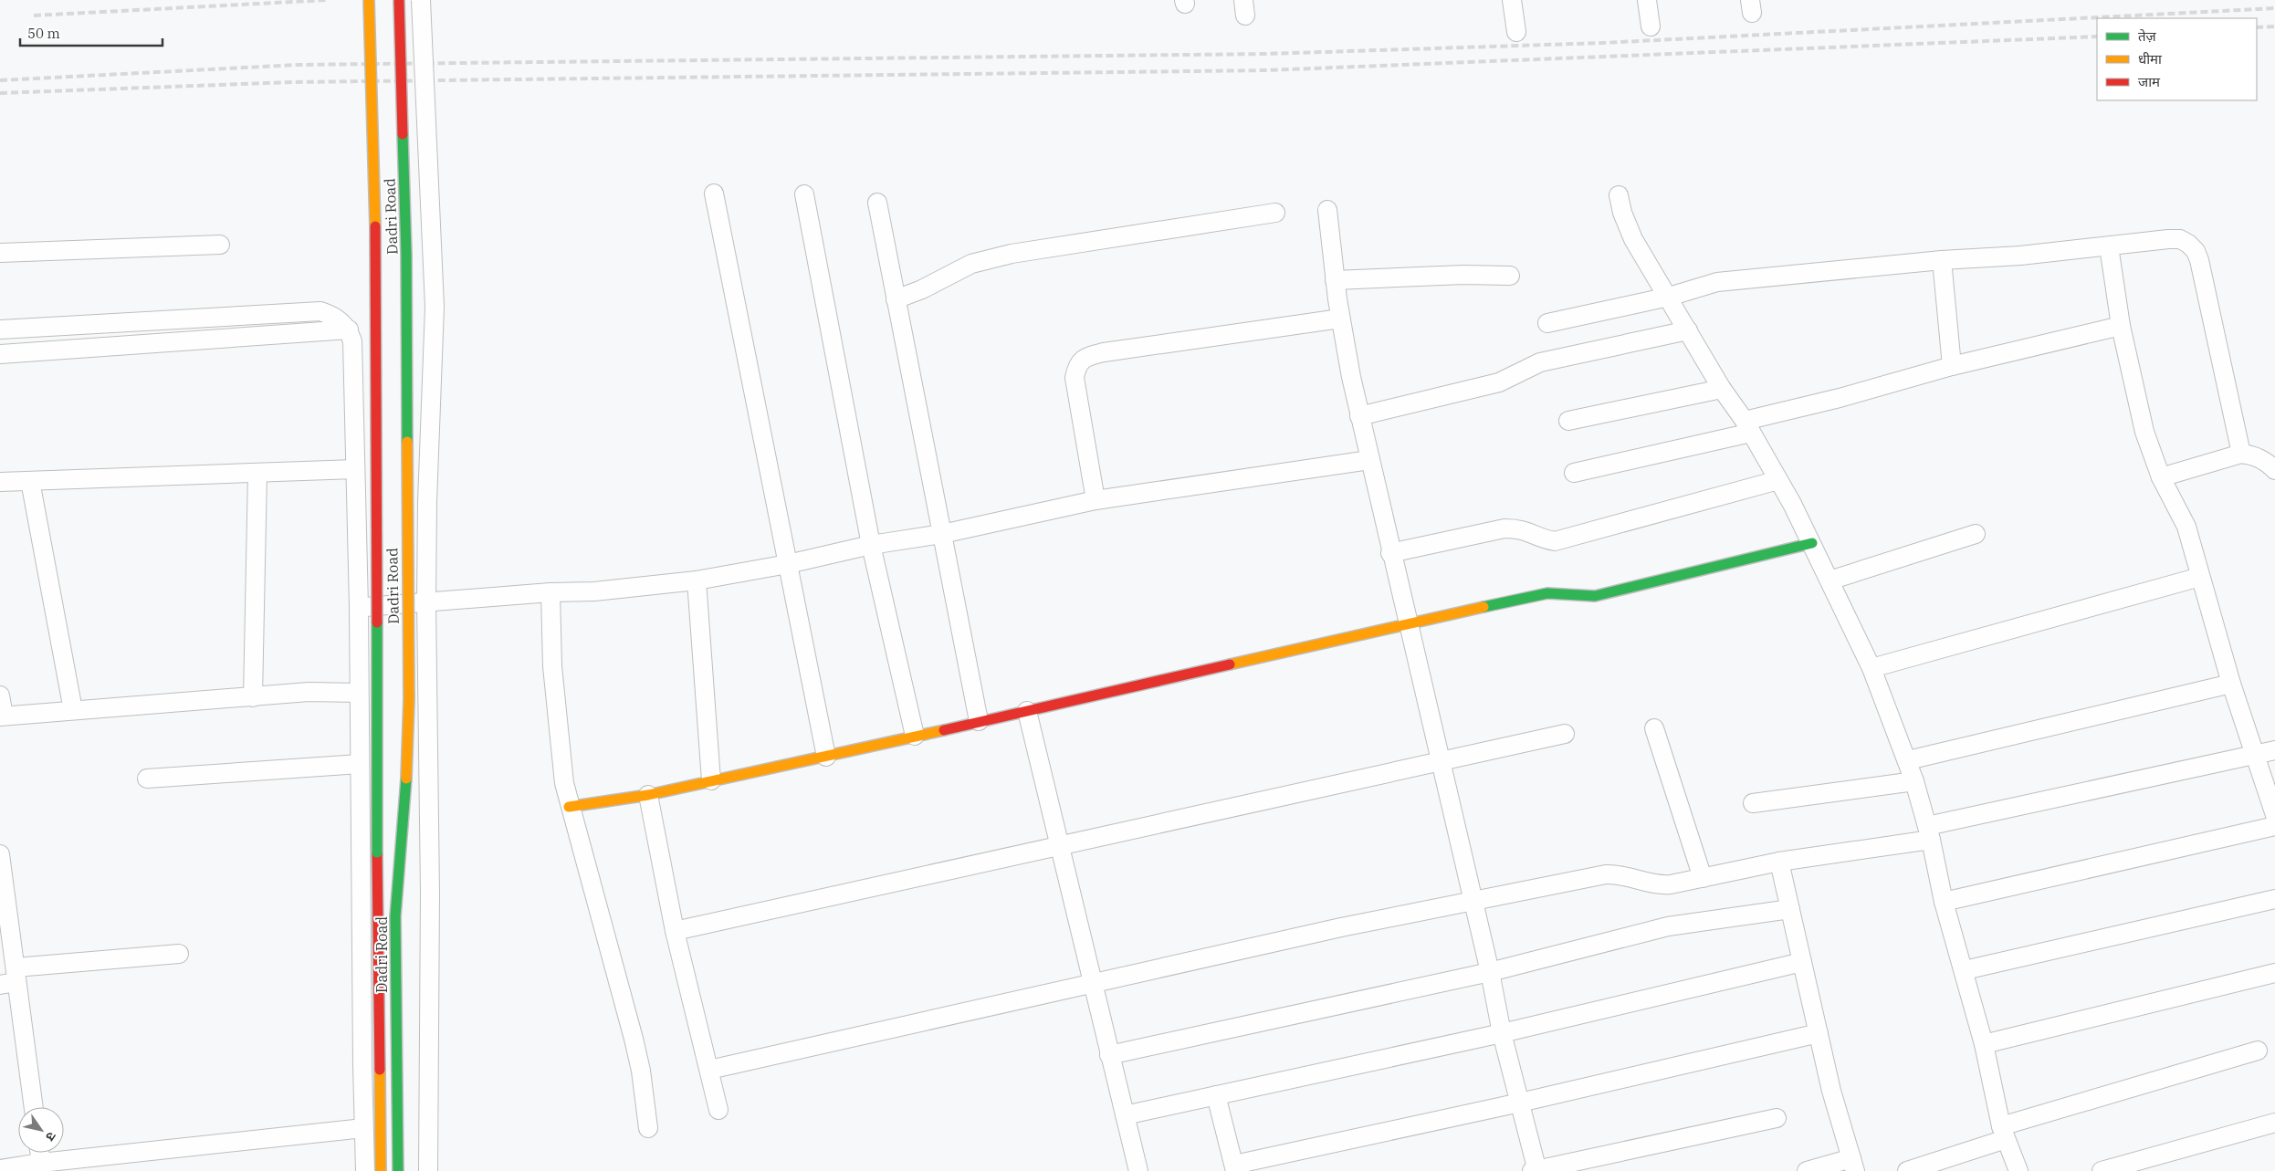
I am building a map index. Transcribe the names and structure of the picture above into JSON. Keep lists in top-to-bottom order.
{
  "streets": {
    "street": ["Dadri Road"]
  },
  "legend": ["तेज़", "धीमा", "जाम"],
  "scale_bar": "50 m",
  "north": "bottom right"
}
